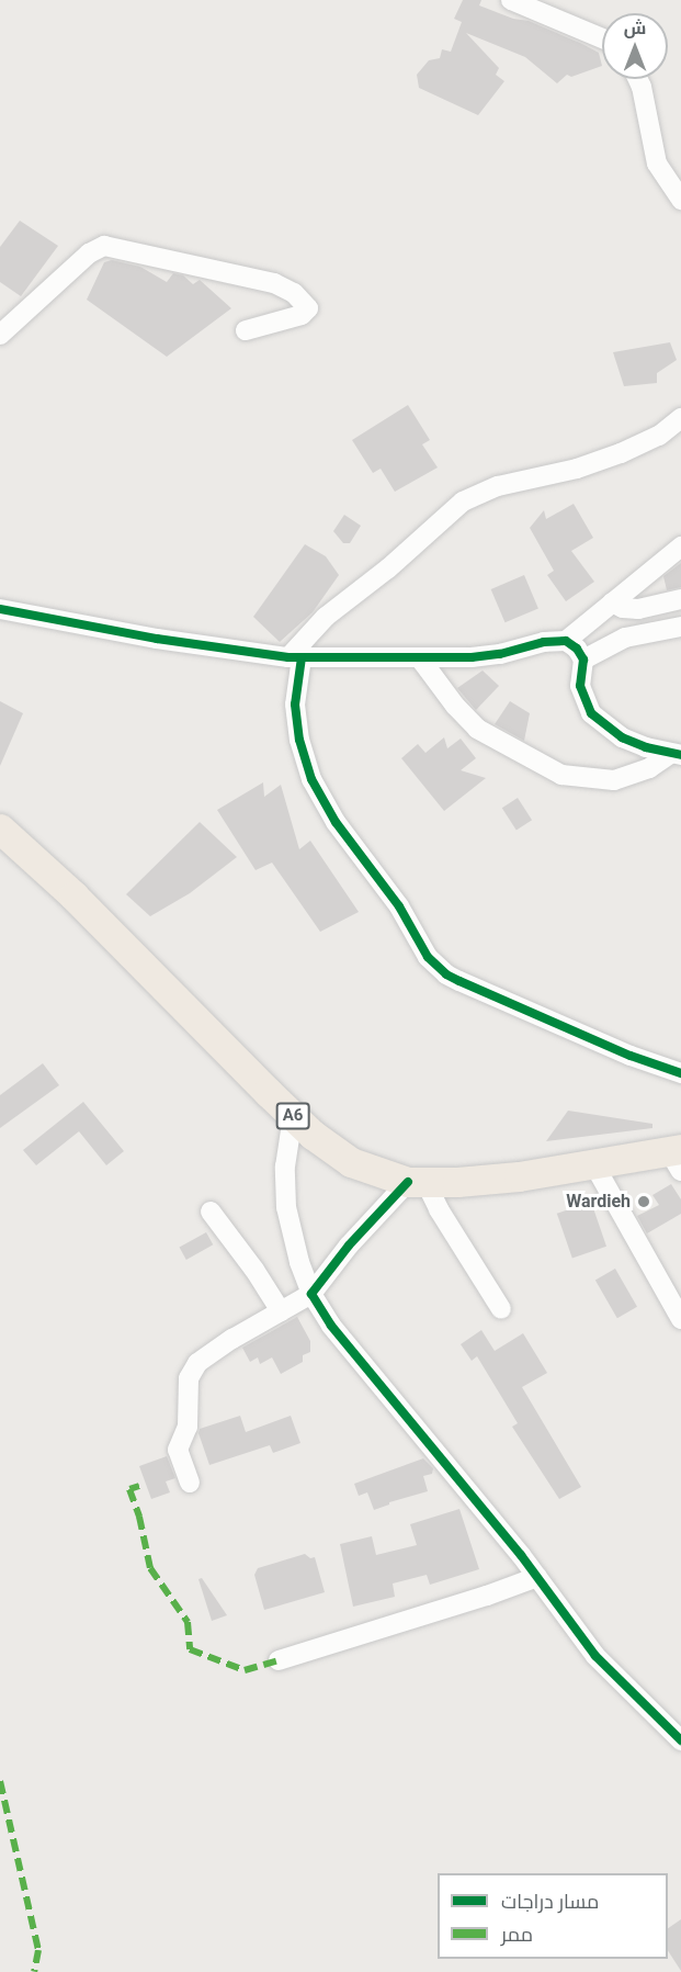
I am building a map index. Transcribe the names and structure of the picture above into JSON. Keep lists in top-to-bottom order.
{
  "streets": {
    "highway": ["A6"]
  },
  "places": ["Wardieh"],
  "legend": ["مسار دراجات", "ممر"],
  "north": "top"
}
